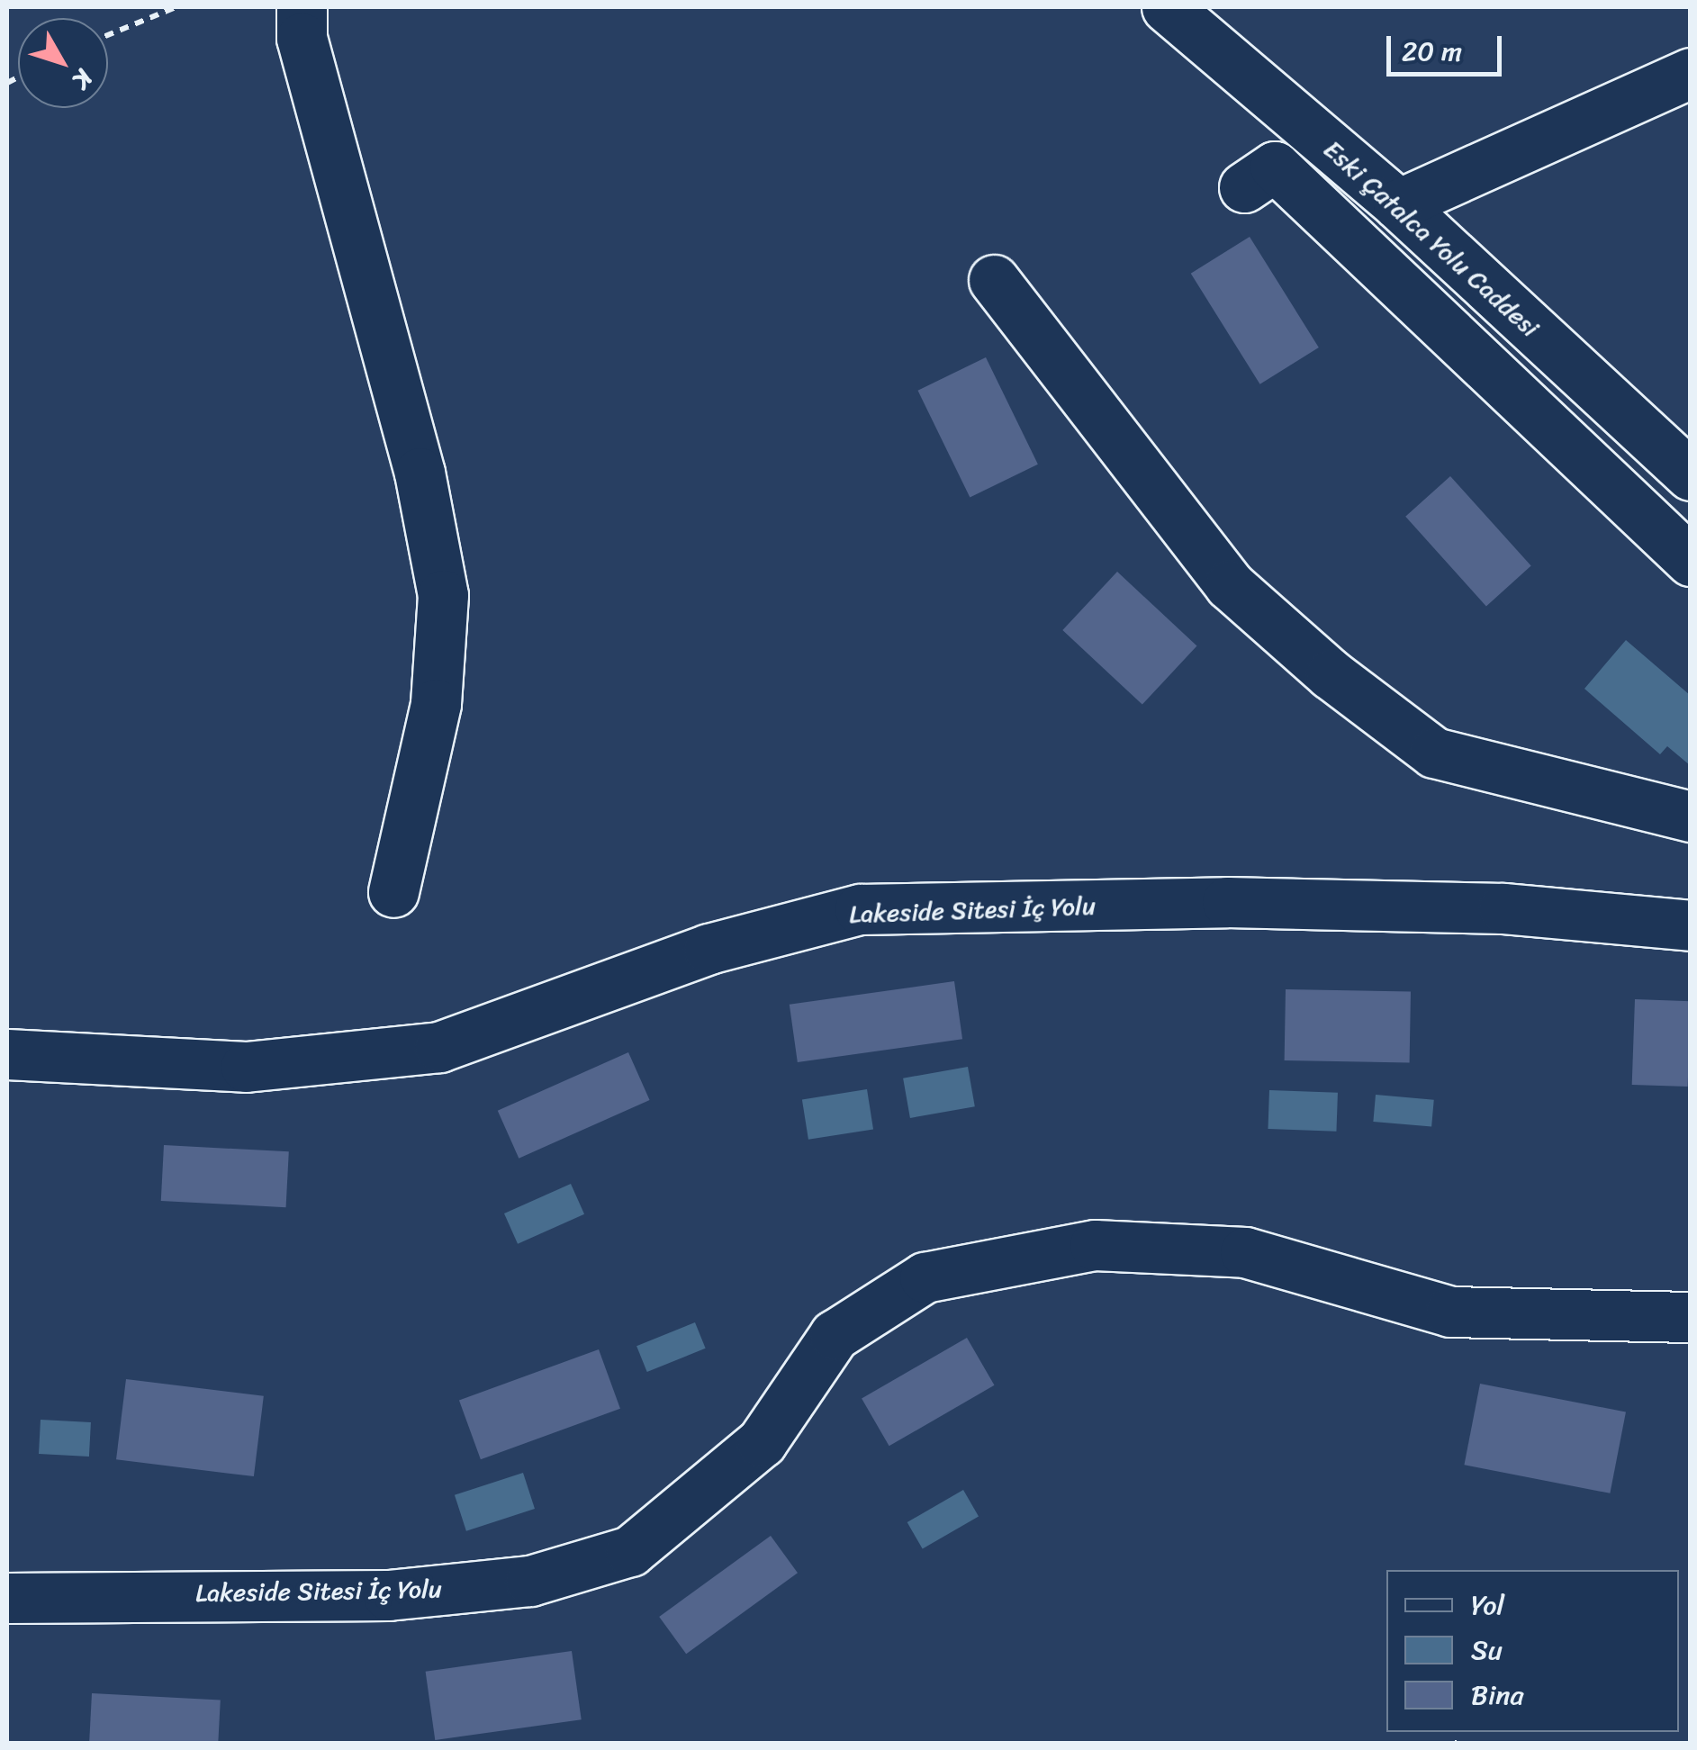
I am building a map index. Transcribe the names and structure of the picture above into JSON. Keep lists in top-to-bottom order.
{
  "streets": {
    "street": ["Eski Çatalca Yolu Caddesi", "Lakeside Sitesi İç Yolu"]
  },
  "legend": ["Yol", "Su", "Bina"],
  "scale_bar": "20 m",
  "north": "bottom right"
}
